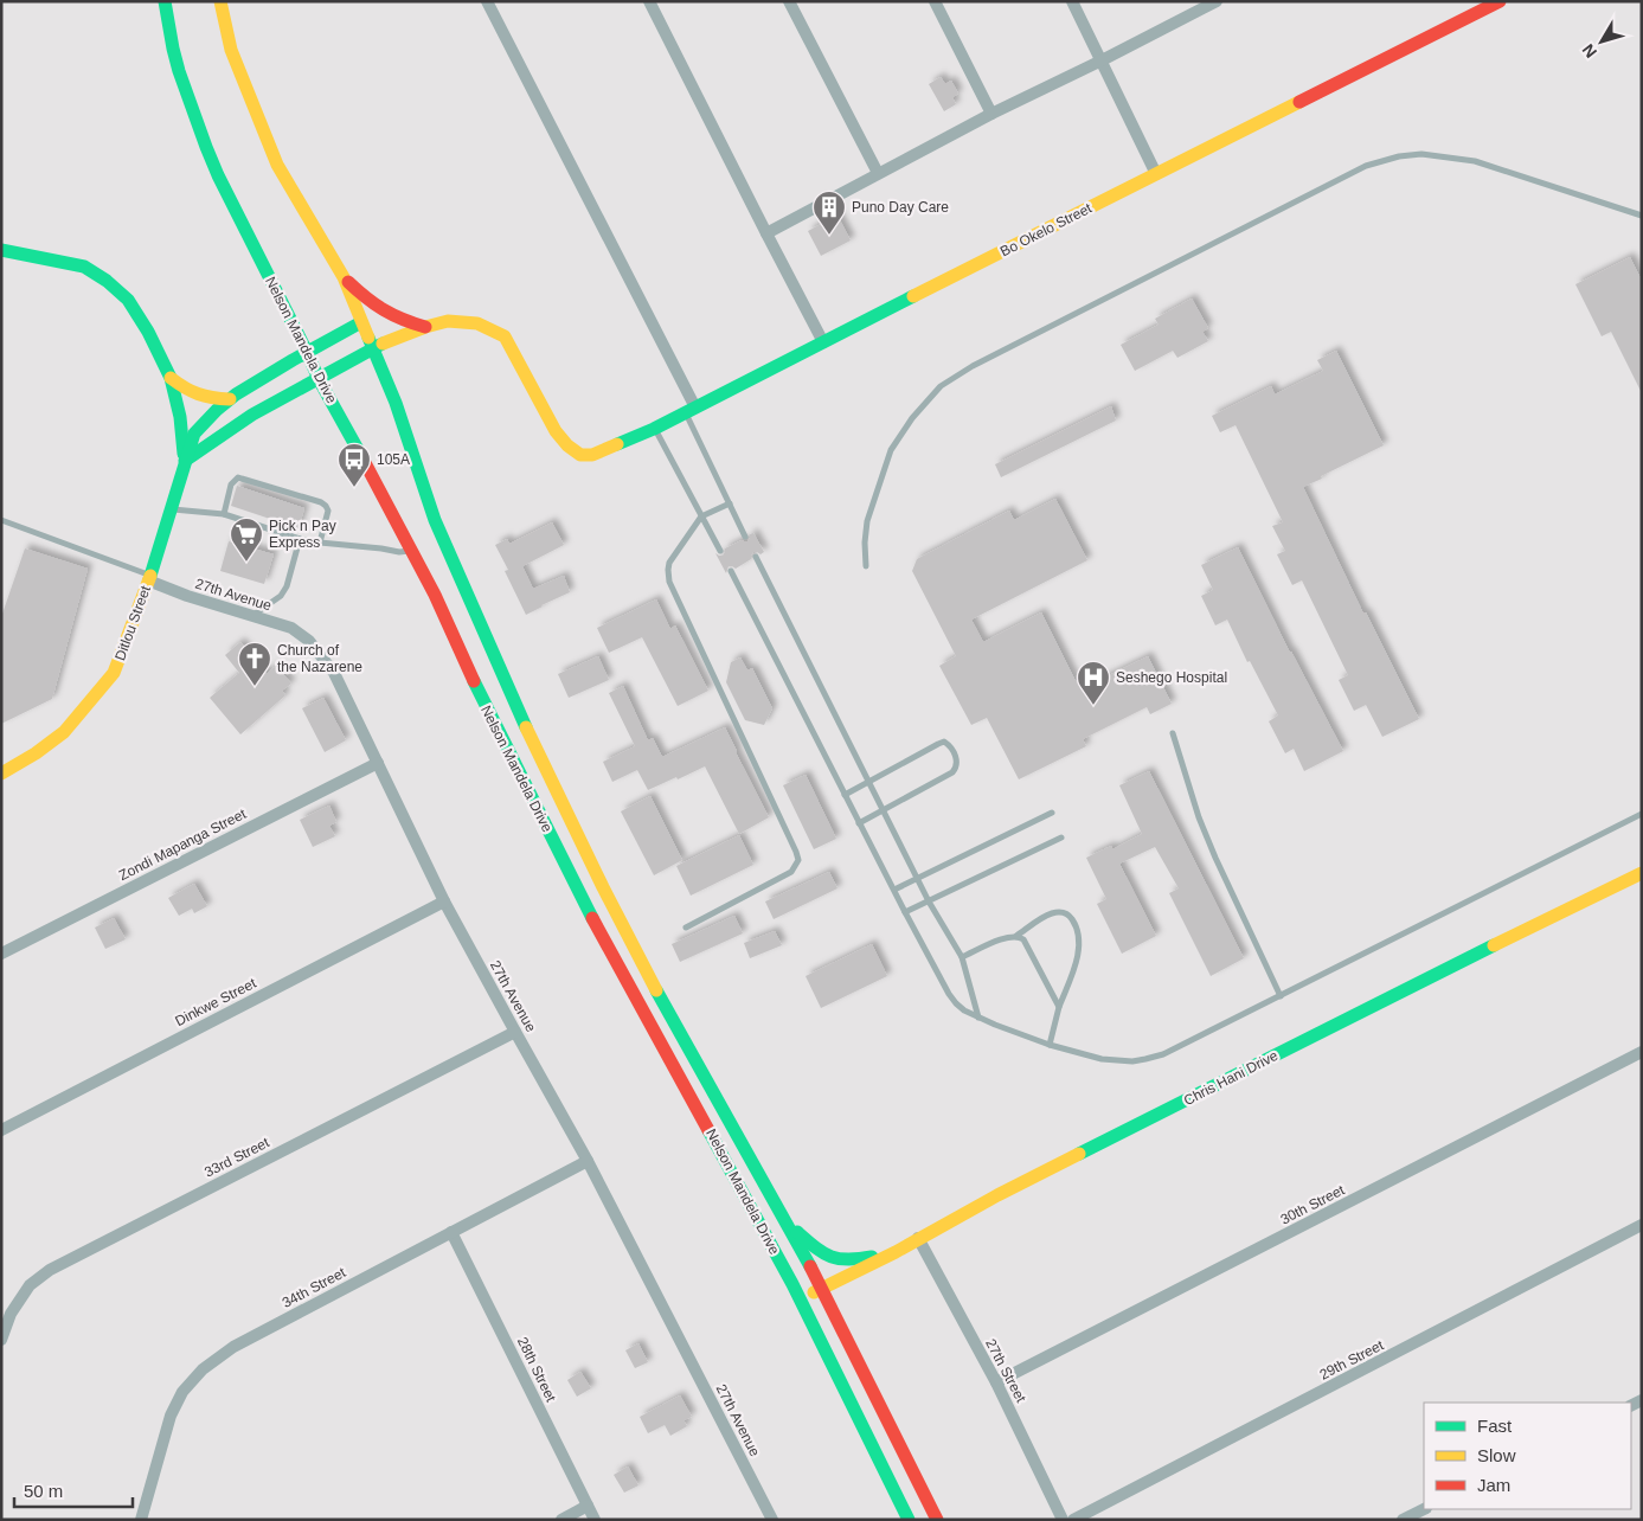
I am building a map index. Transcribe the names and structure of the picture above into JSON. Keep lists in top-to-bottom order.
{
  "streets": {
    "main road": [
      "Bo Okelo Street",
      "Nelson Mandela Drive",
      "Ditlou Street",
      "Chris Hani Drive"
    ],
    "street": [
      "27th Avenue",
      "Zondi Mapanga Street",
      "Dinkwe Street",
      "33rd Street",
      "30th Street",
      "34th Street",
      "29th Street",
      "28th Street",
      "27th Street"
    ]
  },
  "crossings": [
    ["Nelson Mandela Drive", "Ditlou Street"],
    ["Nelson Mandela Drive", "Chris Hani Drive"],
    ["27th Avenue", "Ditlou Street"],
    ["27th Avenue", "Zondi Mapanga Street"],
    ["27th Avenue", "Dinkwe Street"],
    ["27th Avenue", "33rd Street"],
    ["27th Avenue", "34th Street"],
    ["Chris Hani Drive", "27th Street"],
    ["30th Street", "27th Street"],
    ["34th Street", "28th Street"]
  ],
  "places": {
    "building": ["Puno Day Care"],
    "bus stop": ["105A"],
    "supermarket": ["Pick n Pay Express"],
    "church": ["Church of the Nazarene"],
    "hospital": ["Seshego Hospital"]
  },
  "legend": ["Fast", "Slow", "Jam"],
  "scale_bar": "50 m",
  "north": "bottom left"
}
